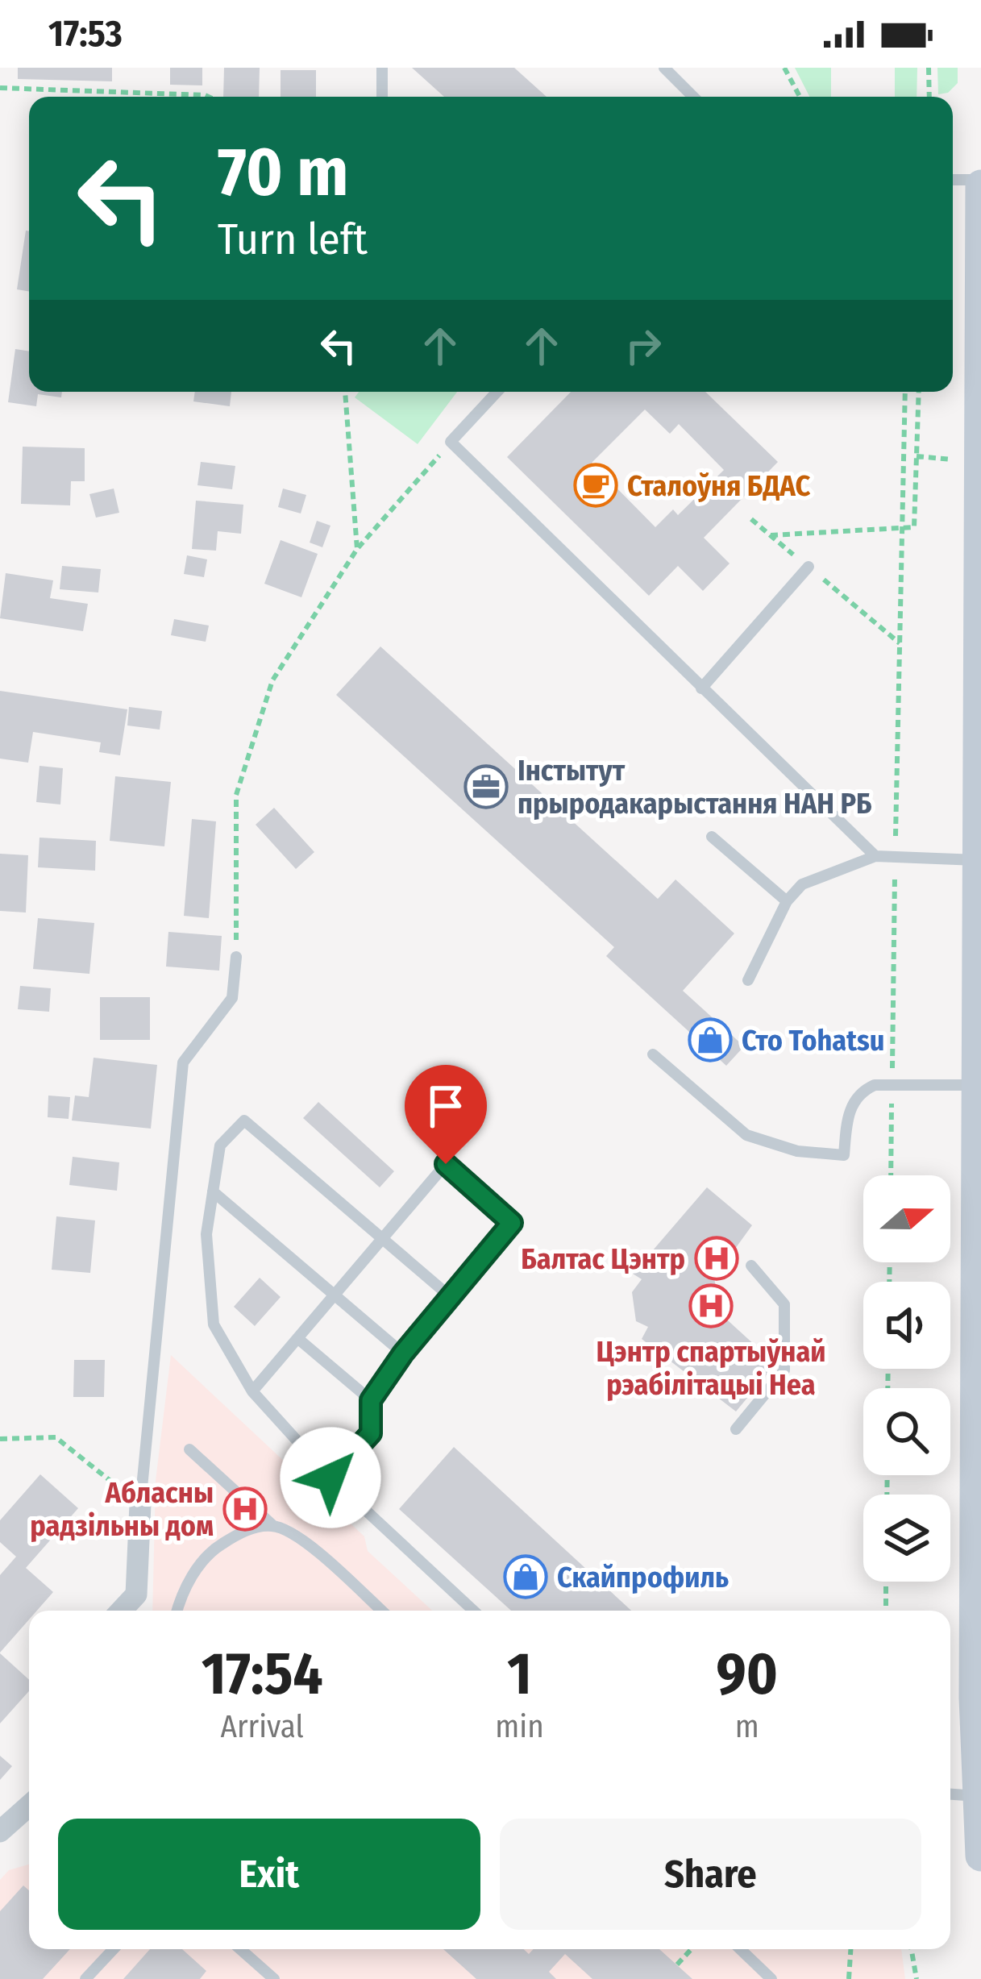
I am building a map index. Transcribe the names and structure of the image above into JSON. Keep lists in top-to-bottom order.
{
  "places": {
    "cafe": ["Сталоўня БДАС"],
    "office": ["Інстытут прыродакарыстання НАН РБ"],
    "shop": ["Сто Tohatsu", "Скайпрофиль"],
    "hospital": ["Балтас Цэнтр", "Цэнтр спартыўнай рэабілітацыі Неа", "Абласны радзільны дом"]
  },
  "north": "right",
  "page": {
    "status": "17:53",
    "turn": ["70 m", "Turn left"],
    "eta": [
      "17:54",
      "Arrival",
      "1",
      "min",
      "90",
      "m"
    ],
    "buttons": ["Exit", "Share"]
  }
}
